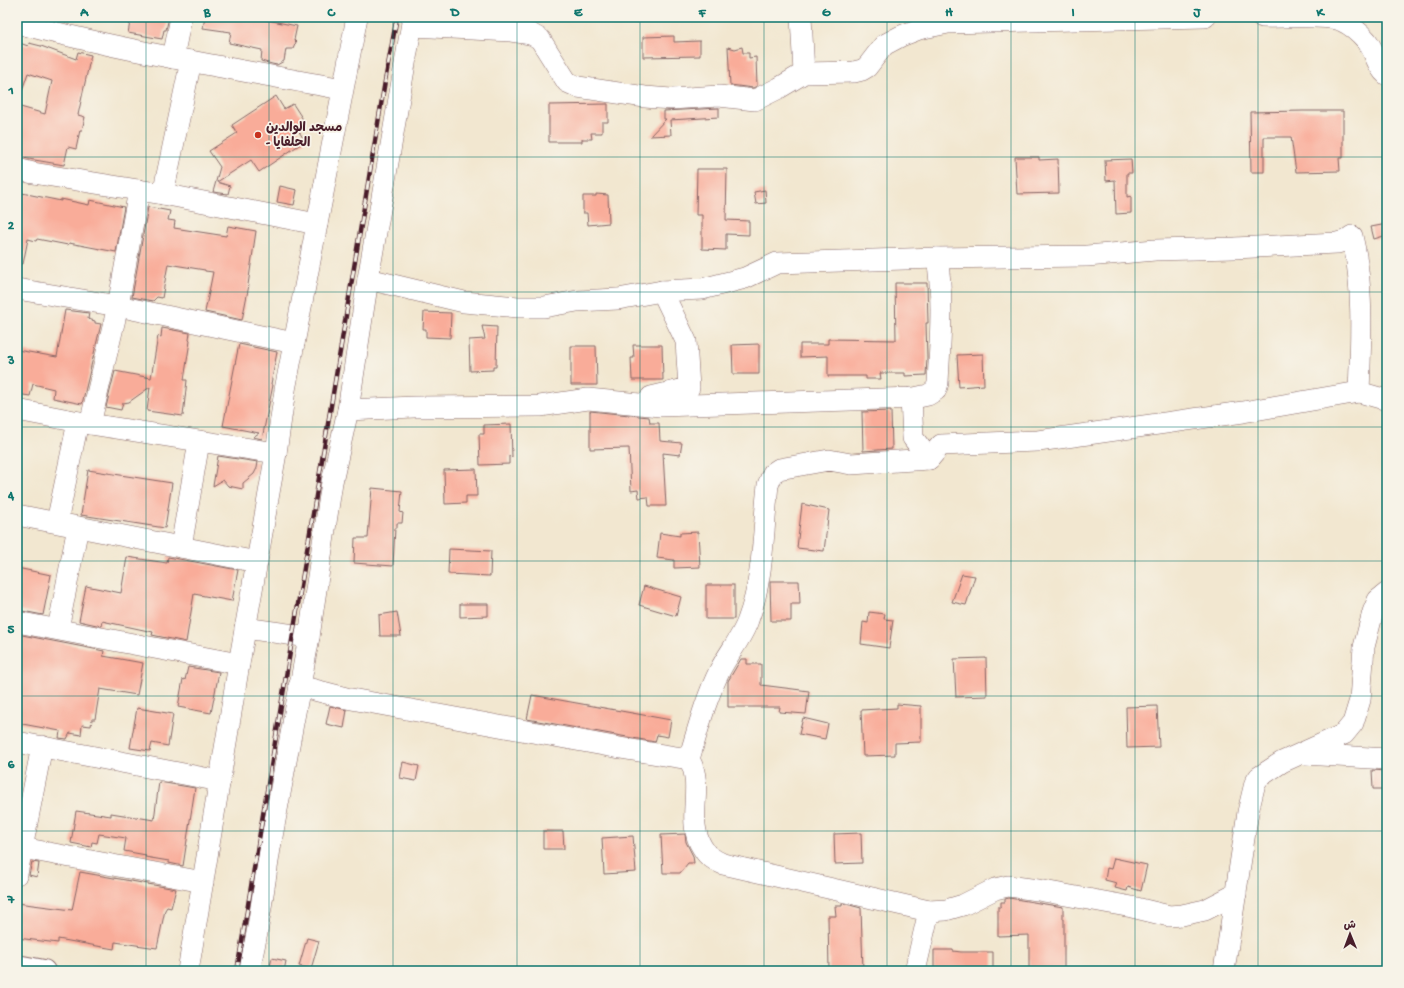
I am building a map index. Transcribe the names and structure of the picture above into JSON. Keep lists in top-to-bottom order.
{
  "places": ["مسجد الوالدين - الحلفايا"],
  "north": "top",
  "grid": {
    "columns": [
      "A",
      "B",
      "C",
      "D",
      "E",
      "F",
      "G",
      "H",
      "I",
      "J",
      "K"
    ],
    "rows": [
      "1",
      "2",
      "3",
      "4",
      "5",
      "6",
      "7"
    ]
  }
}
